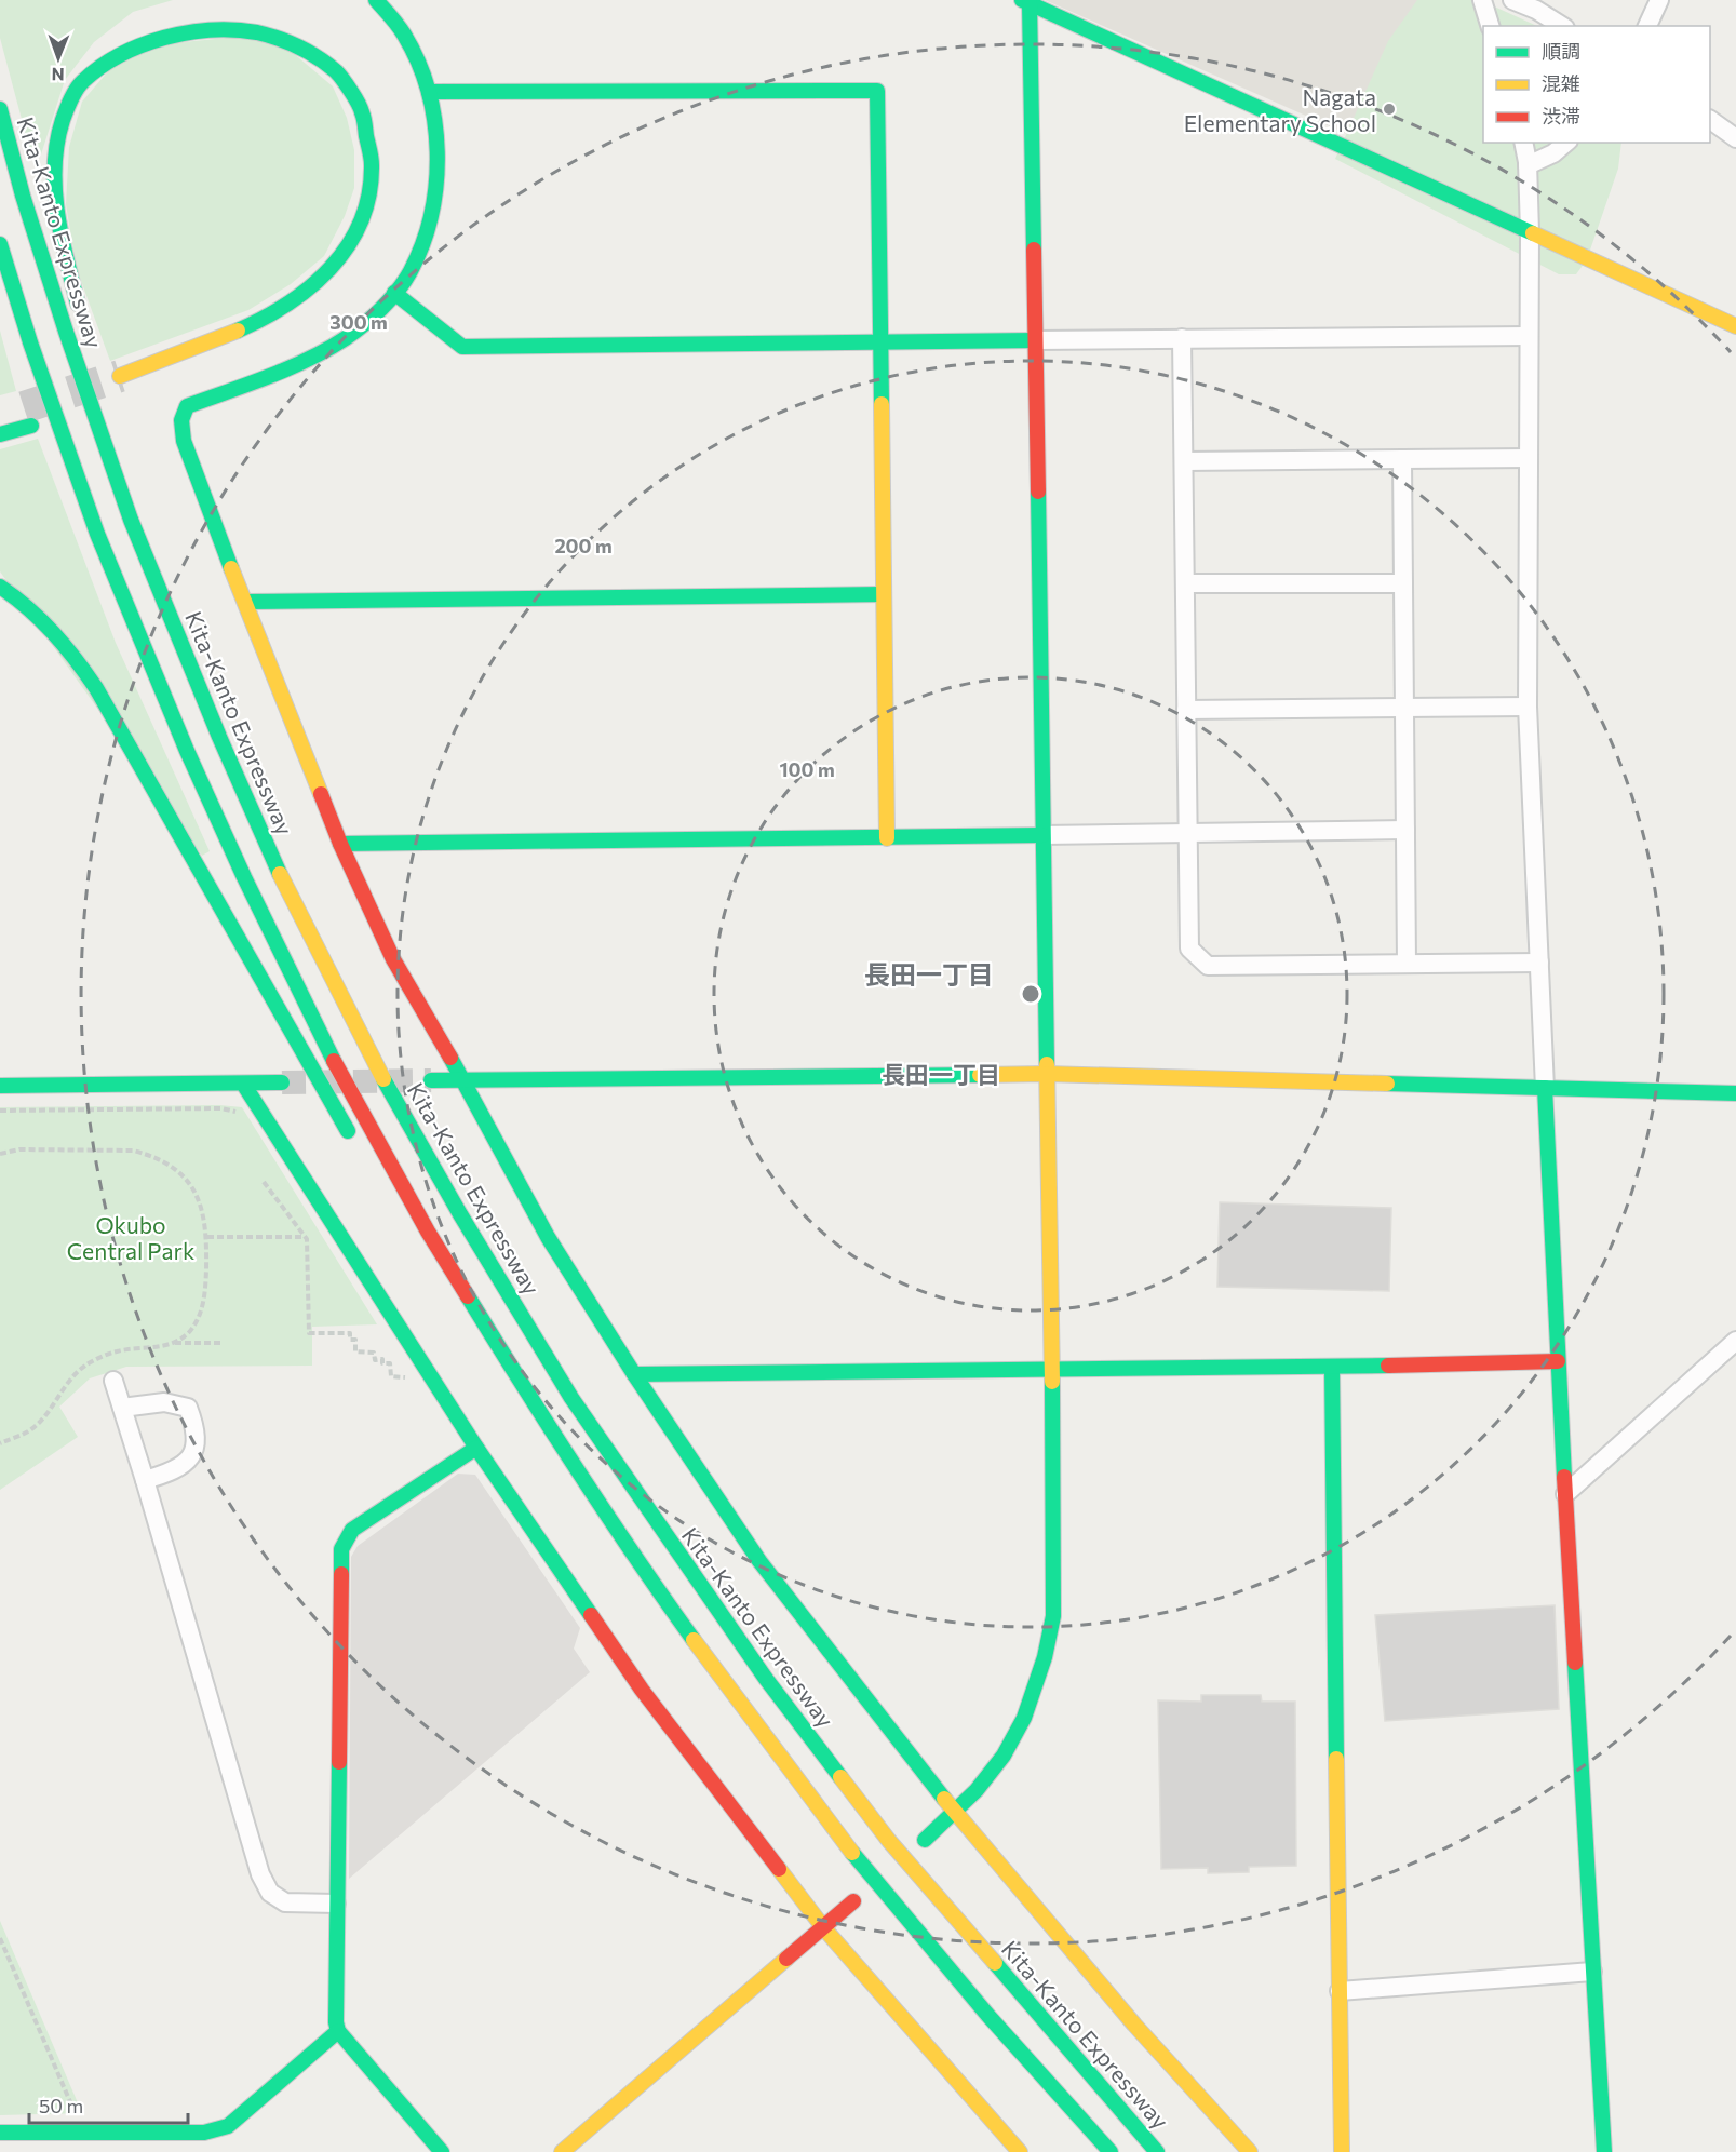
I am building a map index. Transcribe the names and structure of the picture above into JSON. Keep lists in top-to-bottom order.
{
  "streets": {
    "main road": ["Kita-Kanto Expressway"]
  },
  "districts": ["長田一丁目", "長田一丁目"],
  "parks": ["Okubo Central Park"],
  "places": ["Nagata Elementary School"],
  "legend": ["順調", "混雑", "渋滞"],
  "scale_bar": "50 m",
  "north": "bottom",
  "rings": ["300 m", "200 m", "100 m"]
}
